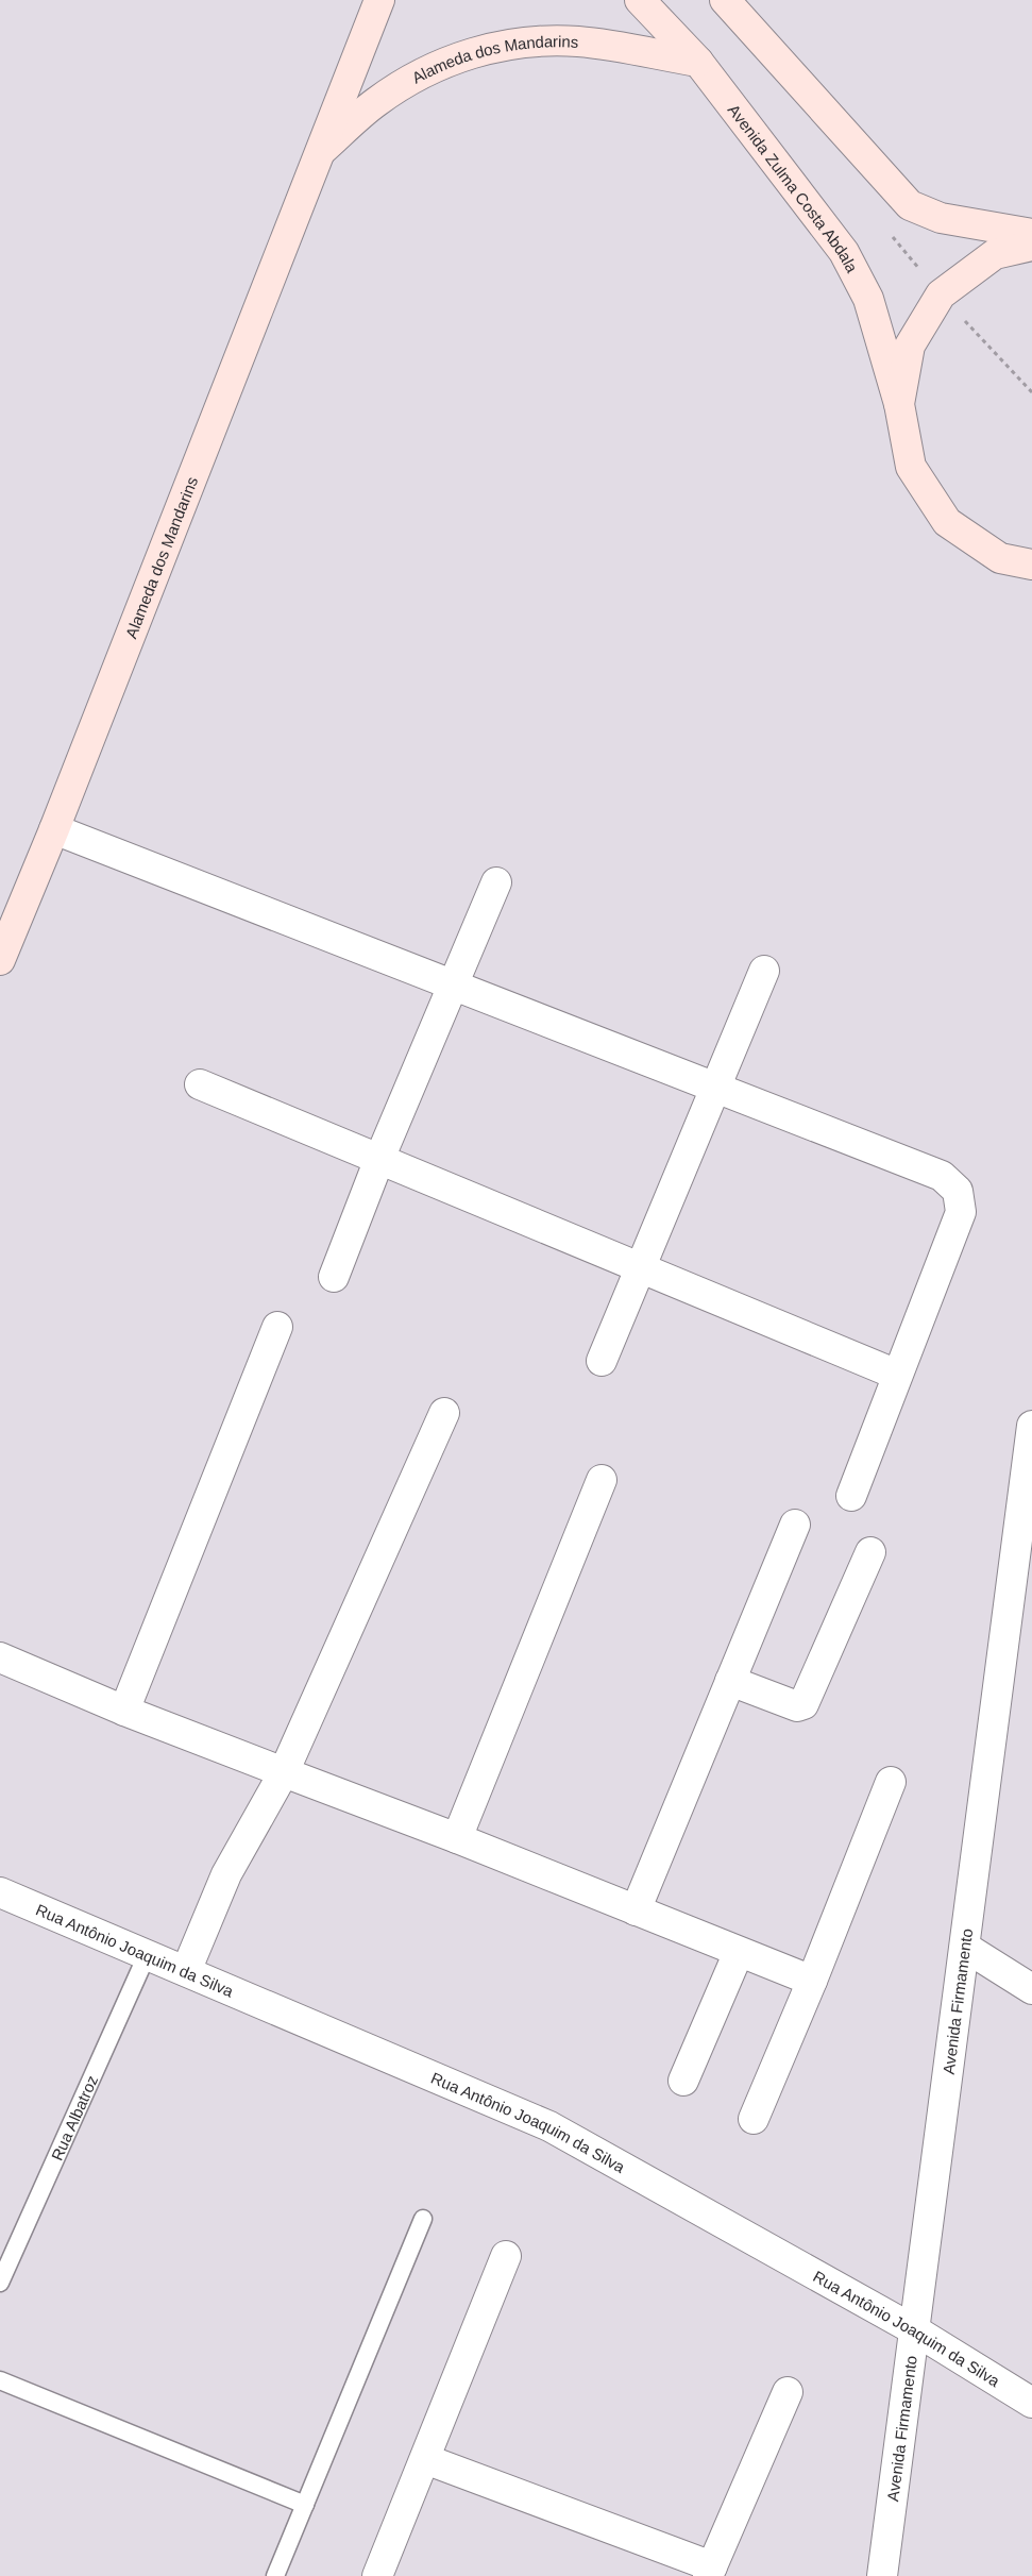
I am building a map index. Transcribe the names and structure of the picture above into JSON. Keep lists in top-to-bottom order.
{
  "streets": {
    "main road": ["Alameda dos Mandarins", "Avenida Zulma Costa Abdala"],
    "street": ["Rua Antônio Joaquim da Silva", "Avenida Firmamento"],
    "lane": ["Rua Albatroz"]
  },
  "crossings": [
    ["Alameda dos Mandarins", "Avenida Zulma Costa Abdala"],
    ["Rua Antônio Joaquim da Silva", "Avenida Firmamento"],
    ["Rua Antônio Joaquim da Silva", "Rua Albatroz"]
  ]
}
